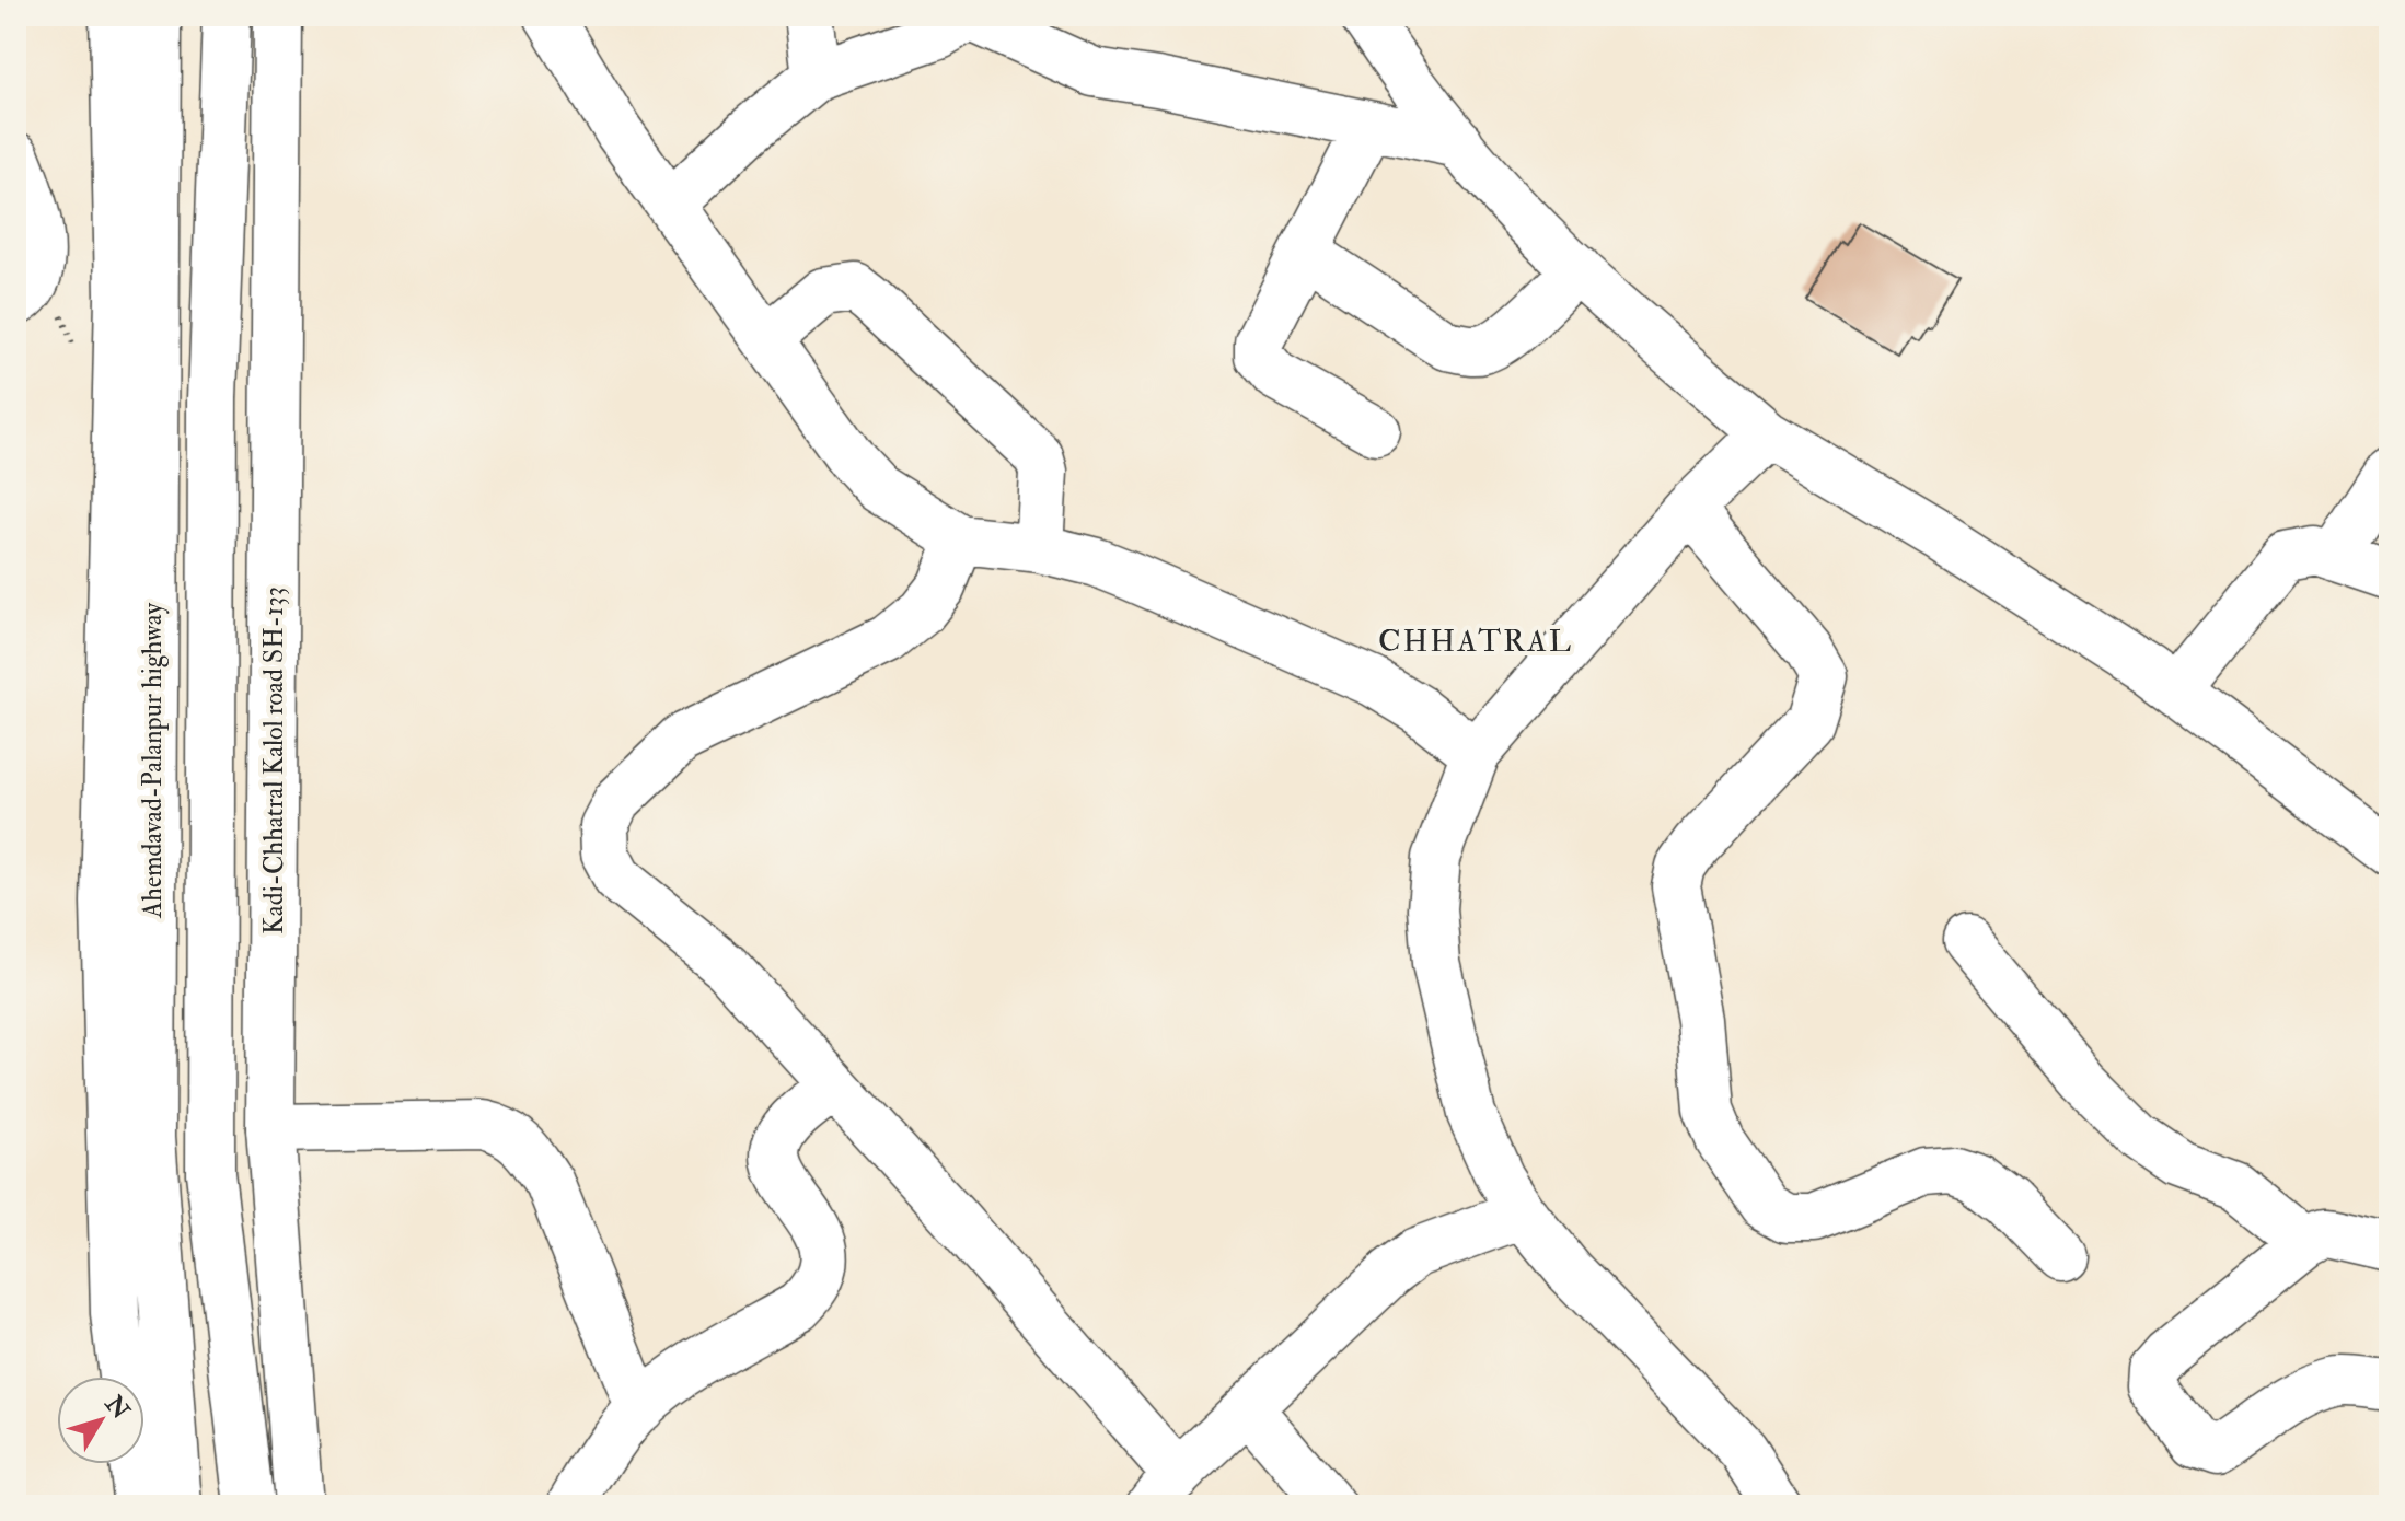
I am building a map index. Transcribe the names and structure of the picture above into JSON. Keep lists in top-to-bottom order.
{
  "streets": {
    "street": ["Ahemdavad-Palanpur highway", "Kadi-Chhatral Kalol road SH-133"]
  },
  "districts": ["CHHATRAL"],
  "north": "top right"
}
